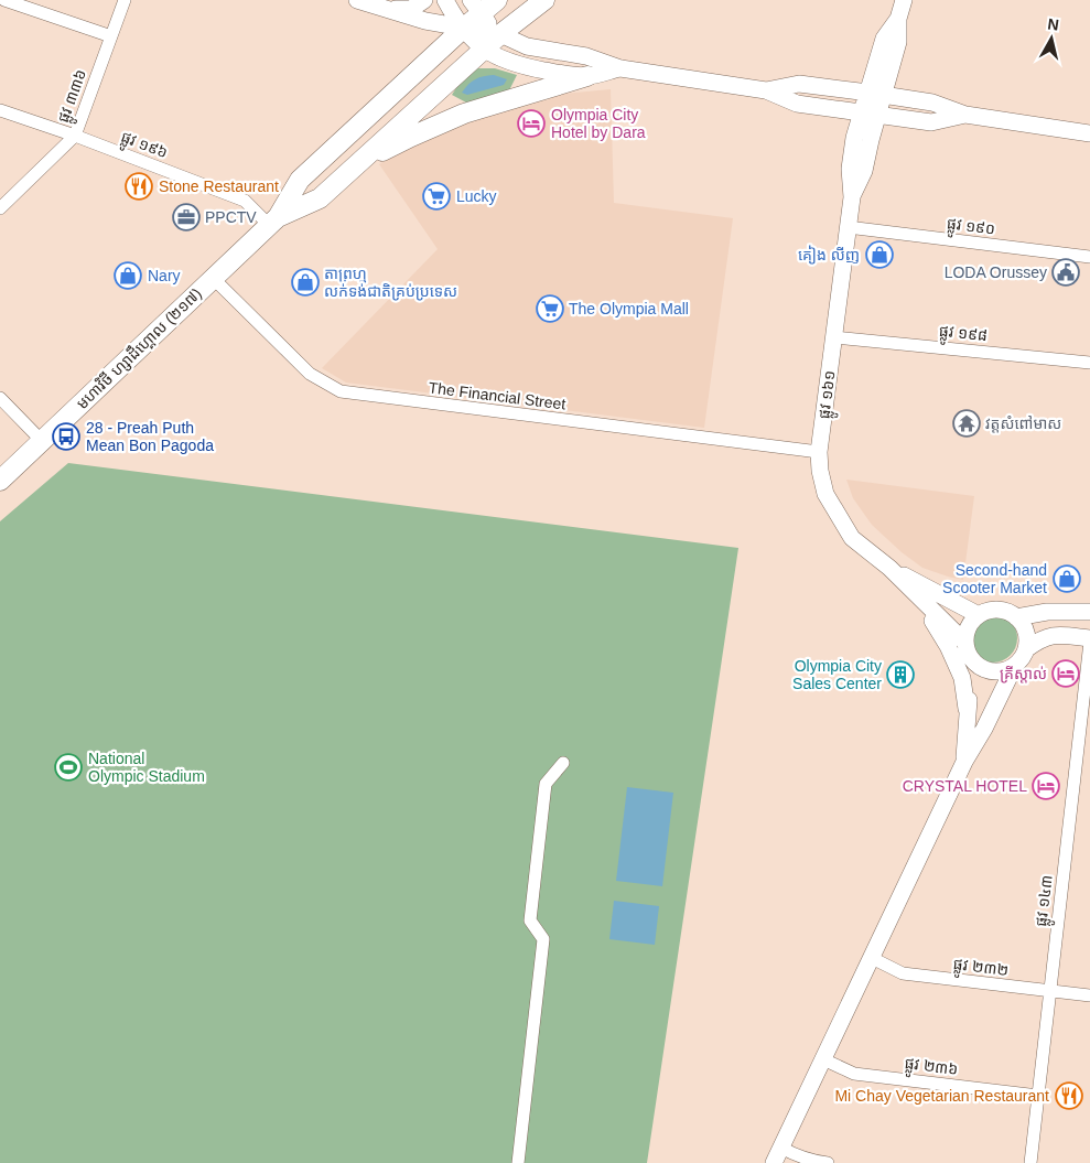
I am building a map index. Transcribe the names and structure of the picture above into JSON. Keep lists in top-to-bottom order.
{
  "streets": {
    "main road": ["មហាវិថី ហ្សាដឹហ្គោល (២១៧)"],
    "street": [
      "ផ្លូវ ៣៣៦",
      "ផ្លូវ ១៩៦",
      "ផ្លូវ ១៩០",
      "ផ្លូវ ១៩៨",
      "ផ្លូវ ១៦១",
      "The Financial Street",
      "ផ្លូវ ១៤៣",
      "ផ្លូវ ២៣២",
      "ផ្លូវ ២៣៦"
    ]
  },
  "crossings": [
    ["ផ្លូវ ៣៣៦", "ផ្លូវ ១៩៦"],
    ["ផ្លូវ ១៩៦", "មហាវិថី ហ្សាដឹហ្គោល (២១៧)"],
    ["ផ្លូវ ១៩០", "ផ្លូវ ១៦១"],
    ["ផ្លូវ ១៩៨", "ផ្លូវ ១៦១"],
    ["មហាវិថី ហ្សាដឹហ្គោល (២១៧)", "The Financial Street"],
    ["ផ្លូវ ១៦១", "The Financial Street"],
    ["ផ្លូវ ១៤៣", "ផ្លូវ ២៣២"],
    ["ផ្លូវ ១៤៣", "ផ្លូវ ២៣៦"]
  ],
  "places": {
    "hotel": ["Olympia City Hotel by Dara", "គ្រីស្តាល់", "CRYSTAL HOTEL"],
    "restaurant": ["Stone Restaurant", "Mi Chay Vegetarian Restaurant"],
    "supermarket": ["Lucky", "The Olympia Mall"],
    "office": ["PPCTV"],
    "shop": [
      "គៀង លីញ",
      "Nary",
      "តាព្រហ្ម លក់ទង់ជាតិគ្រប់ប្រទេស",
      "Second-hand Scooter Market"
    ],
    "public building": ["LODA Orussey"],
    "temple": ["វត្តសំពៅមាស"],
    "bus stop": ["28 - Preah Puth Mean Bon Pagoda"],
    "building": ["Olympia City Sales Center"],
    "sports": ["National Olympic Stadium"]
  },
  "north": "top"
}
